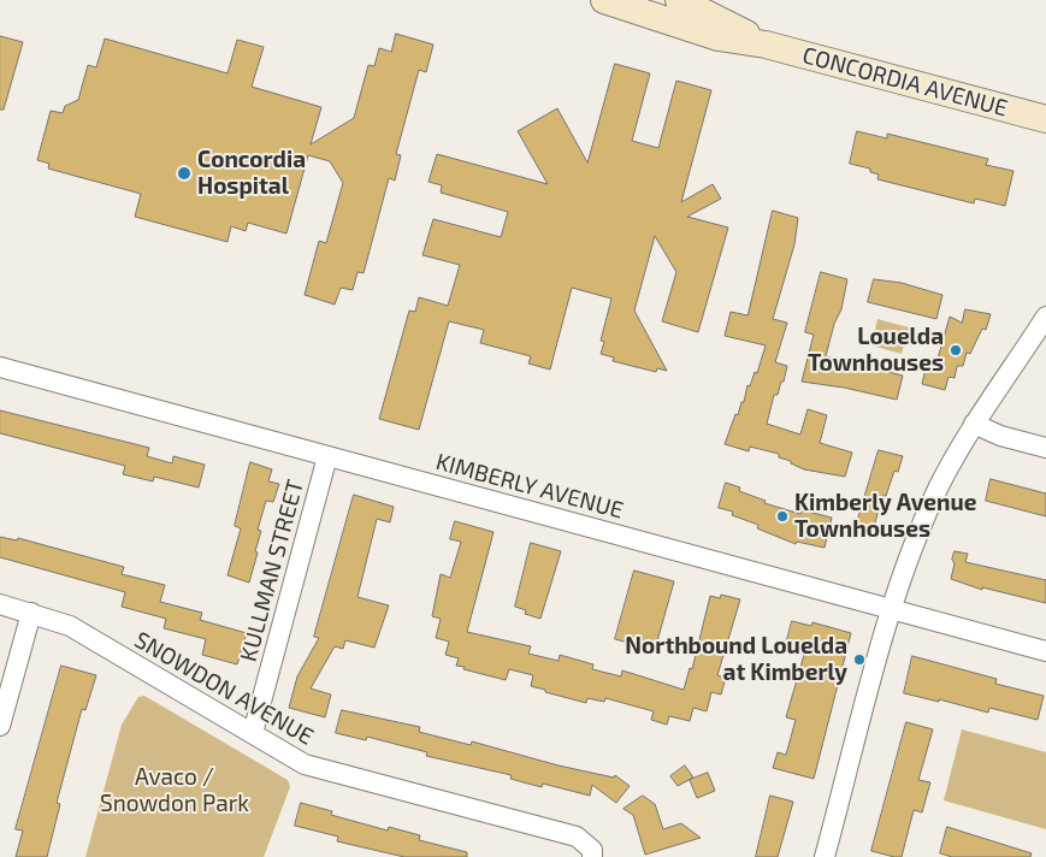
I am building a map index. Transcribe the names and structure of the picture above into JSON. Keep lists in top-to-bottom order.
{
  "streets": {
    "main road": ["CONCORDIA AVENUE"],
    "street": ["KIMBERLY AVENUE", "KULLMAN STREET", "SNOWDON AVENUE"]
  },
  "crossings": [
    ["KIMBERLY AVENUE", "KULLMAN STREET"],
    ["KULLMAN STREET", "SNOWDON AVENUE"]
  ],
  "parks": ["Avaco / Snowdon Park"],
  "places": [
    "Concordia Hospital",
    "Louelda Townhouses",
    "Kimberly Avenue Townhouses",
    "Northbound Louelda at Kimberly"
  ]
}
